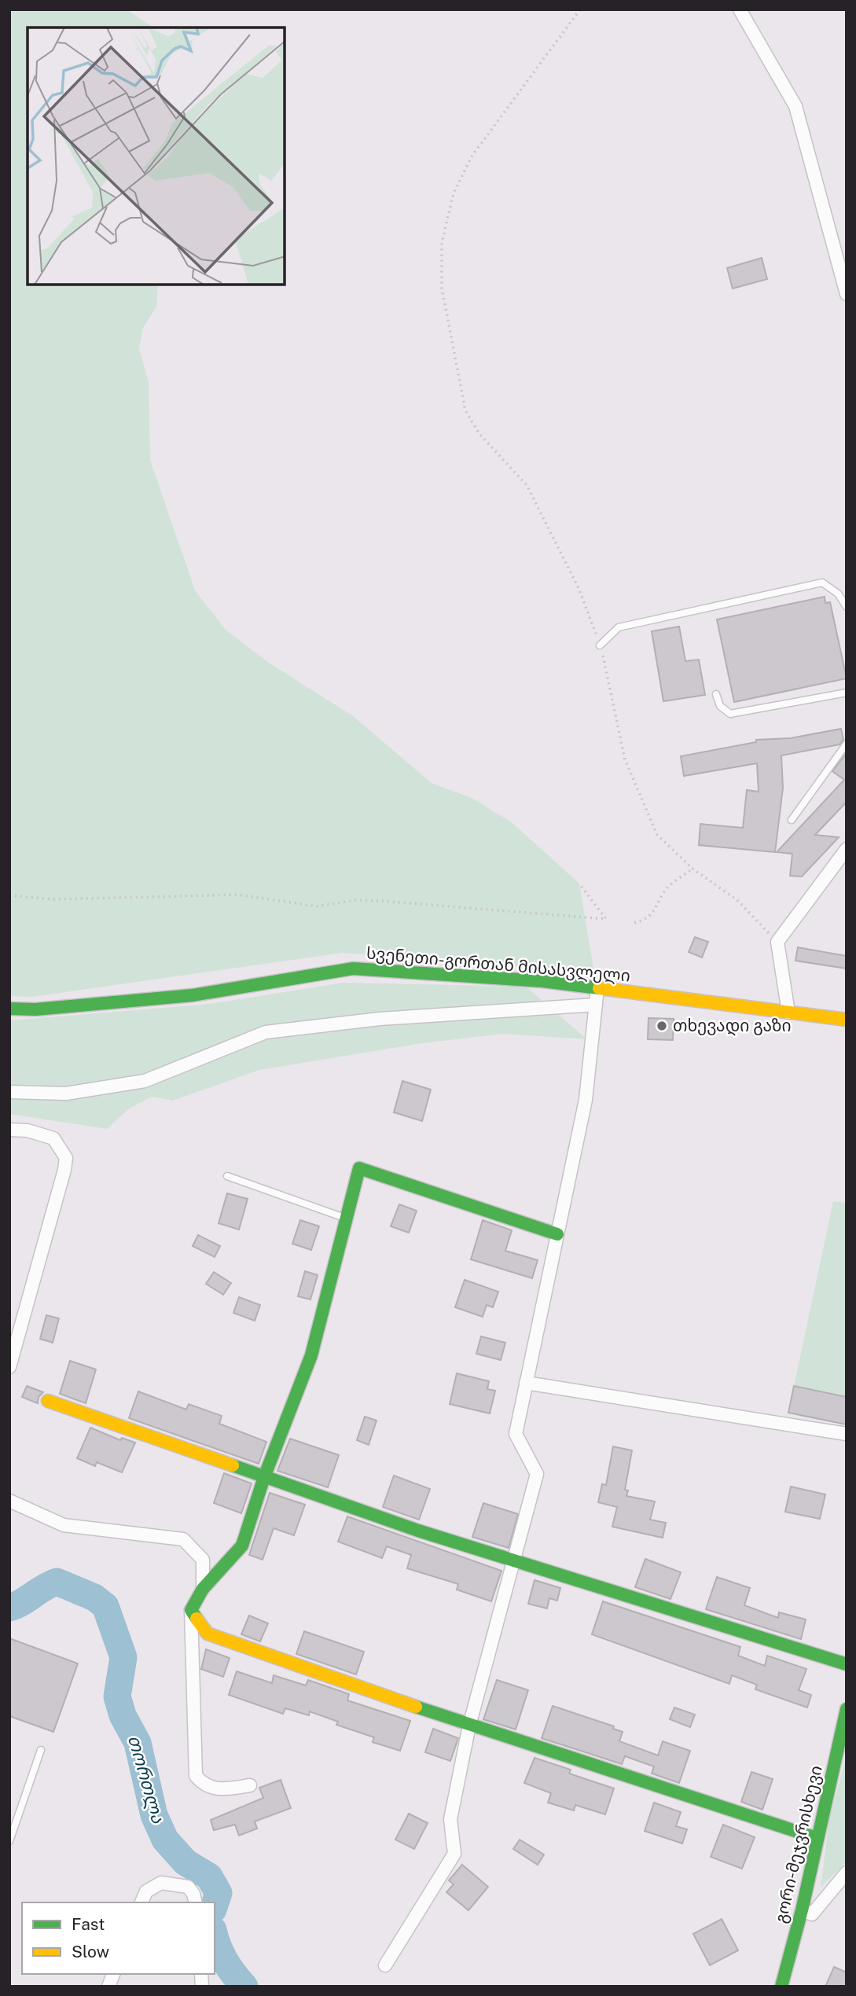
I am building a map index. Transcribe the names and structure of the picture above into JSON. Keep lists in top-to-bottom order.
{
  "streets": {
    "street": ["სვენეთი-გორთან მისასვლელი", "გორი-მეჯვრისხევი"]
  },
  "water": ["თორთლა"],
  "places": ["თხევადი გაზი"],
  "legend": ["Fast", "Slow"]
}
